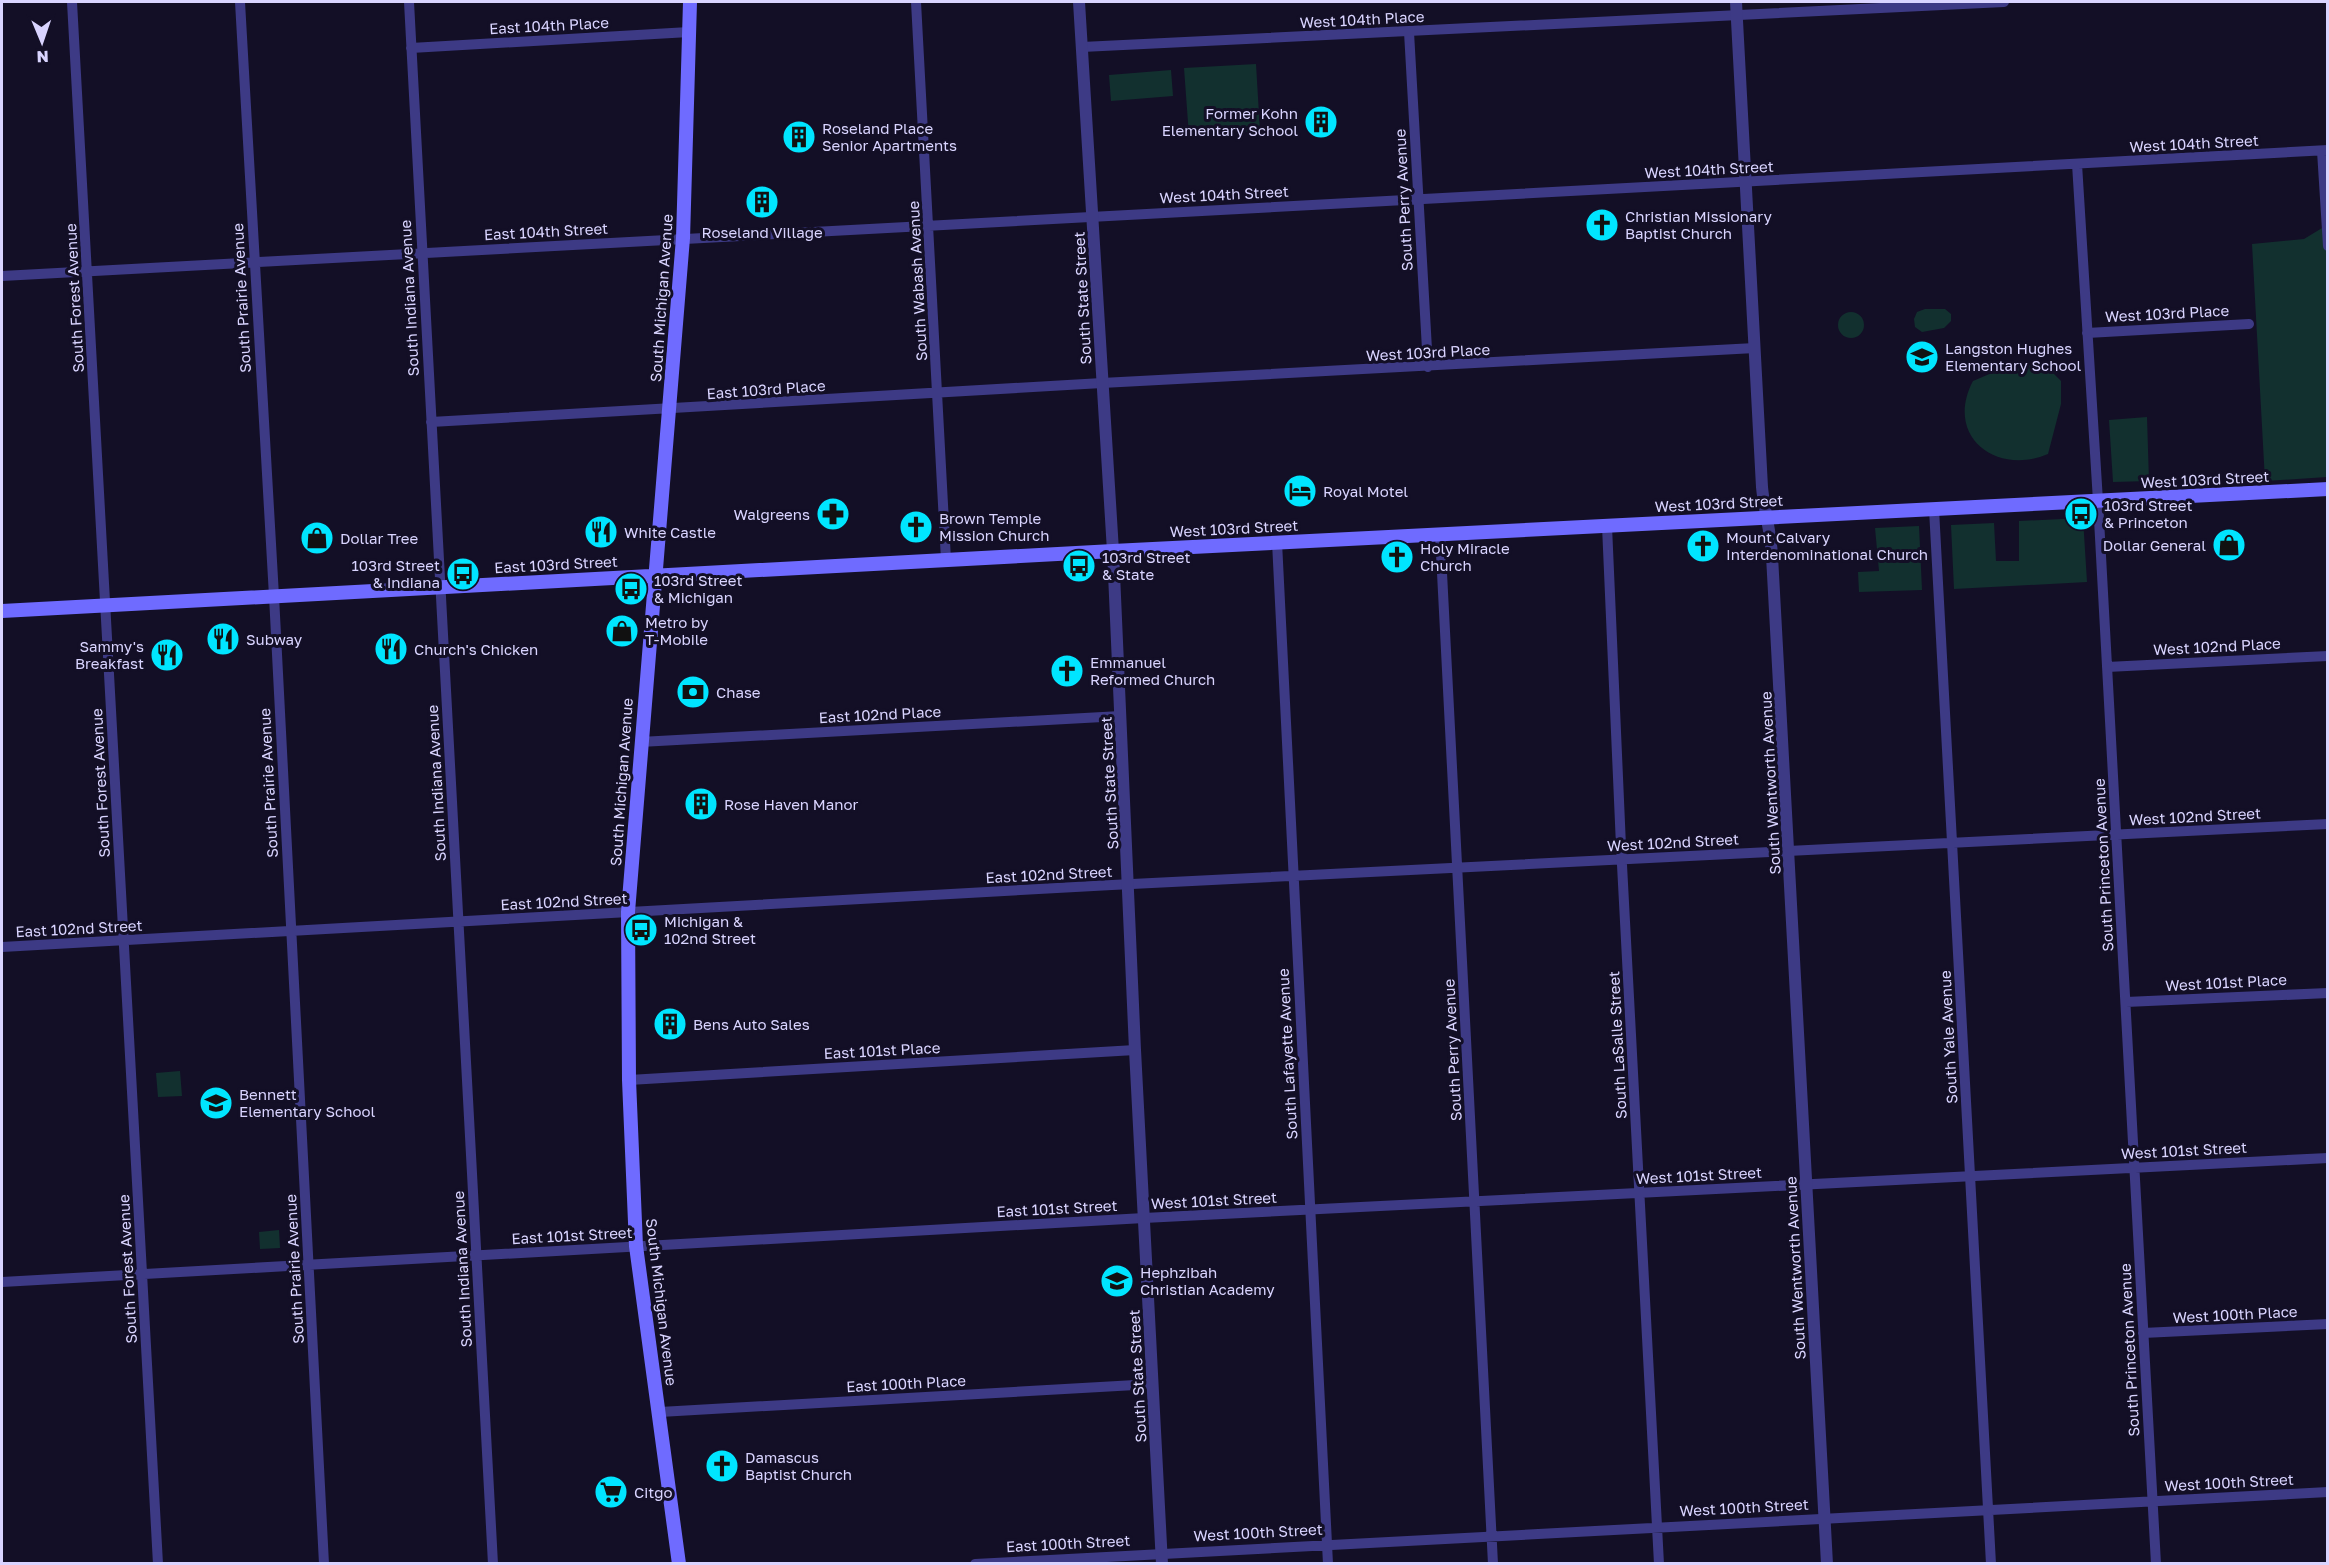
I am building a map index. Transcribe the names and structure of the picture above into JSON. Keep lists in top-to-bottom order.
{
  "streets": {
    "main road": ["South Michigan Avenue", "West 103rd Street", "East 103rd Street"],
    "street": [
      "West 104th Place",
      "East 104th Place",
      "West 104th Street",
      "South Perry Avenue",
      "East 104th Street",
      "South Wabash Avenue",
      "South Forest Avenue",
      "South Prairie Avenue",
      "South Indiana Avenue",
      "South State Street",
      "West 103rd Place",
      "East 103rd Place",
      "West 102nd Place",
      "East 102nd Place",
      "South Wentworth Avenue",
      "West 102nd Street",
      "South Princeton Avenue",
      "East 102nd Street",
      "West 101st Place",
      "South Yale Avenue",
      "South LaSalle Street",
      "East 101st Place",
      "South Lafayette Avenue",
      "West 101st Street",
      "East 101st Street",
      "West 100th Place",
      "East 100th Place",
      "West 100th Street",
      "East 100th Street"
    ]
  },
  "crossings": [
    ["West 104th Place", "South Perry Avenue"],
    ["West 104th Place", "South State Street"],
    ["West 104th Place", "South Wentworth Avenue"],
    ["East 104th Place", "South Indiana Avenue"],
    ["East 104th Place", "South Michigan Avenue"],
    ["West 104th Street", "South Perry Avenue"],
    ["West 104th Street", "East 104th Street"],
    ["West 104th Street", "South State Street"],
    ["West 104th Street", "South Wentworth Avenue"],
    ["West 104th Street", "South Princeton Avenue"],
    ["South Perry Avenue", "West 103rd Place"],
    ["South Perry Avenue", "West 103rd Street"],
    ["South Perry Avenue", "West 102nd Street"],
    ["South Perry Avenue", "West 101st Street"],
    ["South Perry Avenue", "West 100th Street"],
    ["East 104th Street", "South Wabash Avenue"],
    ["East 104th Street", "South Forest Avenue"],
    ["East 104th Street", "South Prairie Avenue"],
    ["East 104th Street", "South Indiana Avenue"],
    ["East 104th Street", "South Michigan Avenue"],
    ["East 104th Street", "South State Street"],
    ["South Wabash Avenue", "East 103rd Place"],
    ["South Wabash Avenue", "East 103rd Street"],
    ["South Forest Avenue", "East 103rd Street"],
    ["South Forest Avenue", "East 102nd Street"],
    ["South Forest Avenue", "East 101st Street"],
    ["South Prairie Avenue", "East 103rd Street"],
    ["South Prairie Avenue", "East 102nd Street"],
    ["South Prairie Avenue", "East 101st Street"],
    ["South Indiana Avenue", "East 103rd Place"],
    ["South Indiana Avenue", "East 103rd Street"],
    ["South Indiana Avenue", "East 102nd Street"],
    ["South Indiana Avenue", "East 101st Street"],
    ["South Michigan Avenue", "East 103rd Place"],
    ["South Michigan Avenue", "East 103rd Street"],
    ["South Michigan Avenue", "East 102nd Place"],
    ["South Michigan Avenue", "East 102nd Street"],
    ["South Michigan Avenue", "East 101st Place"],
    ["South Michigan Avenue", "East 101st Street"],
    ["South Michigan Avenue", "East 100th Place"],
    ["South State Street", "West 103rd Place"],
    ["South State Street", "East 103rd Place"],
    ["South State Street", "West 103rd Street"],
    ["South State Street", "East 103rd Street"],
    ["South State Street", "East 102nd Place"],
    ["South State Street", "West 102nd Street"],
    ["South State Street", "East 102nd Street"],
    ["South State Street", "East 101st Place"],
    ["South State Street", "West 101st Street"],
    ["South State Street", "East 101st Street"],
    ["South State Street", "East 100th Place"],
    ["South State Street", "West 100th Street"],
    ["South State Street", "East 100th Street"],
    ["West 103rd Place", "East 103rd Place"],
    ["West 103rd Place", "South Wentworth Avenue"],
    ["West 103rd Place", "South Princeton Avenue"],
    ["West 103rd Street", "East 103rd Street"],
    ["West 103rd Street", "South Wentworth Avenue"],
    ["West 103rd Street", "South Princeton Avenue"],
    ["West 103rd Street", "South Yale Avenue"],
    ["West 103rd Street", "South LaSalle Street"],
    ["West 103rd Street", "South Lafayette Avenue"],
    ["West 102nd Place", "South Princeton Avenue"],
    ["South Wentworth Avenue", "West 102nd Street"],
    ["South Wentworth Avenue", "West 101st Street"],
    ["South Wentworth Avenue", "West 100th Street"],
    ["West 102nd Street", "South Princeton Avenue"],
    ["West 102nd Street", "East 102nd Street"],
    ["West 102nd Street", "South Yale Avenue"],
    ["West 102nd Street", "South LaSalle Street"],
    ["West 102nd Street", "South Lafayette Avenue"],
    ["South Princeton Avenue", "West 101st Place"],
    ["South Princeton Avenue", "West 101st Street"],
    ["South Princeton Avenue", "West 100th Place"],
    ["South Princeton Avenue", "West 100th Street"],
    ["South Yale Avenue", "West 101st Street"],
    ["South Yale Avenue", "West 100th Street"],
    ["South LaSalle Street", "West 101st Street"],
    ["South LaSalle Street", "West 100th Street"],
    ["South Lafayette Avenue", "West 101st Street"],
    ["South Lafayette Avenue", "West 100th Street"],
    ["West 101st Street", "East 101st Street"],
    ["West 100th Street", "East 100th Street"]
  ],
  "places": {
    "building": [
      "Former Kohn Elementary School",
      "Roseland Place Senior Apartments",
      "Roseland Village",
      "Rose Haven Manor",
      "Bens Auto Sales"
    ],
    "church": [
      "Christian Missionary Baptist Church",
      "Brown Temple Mission Church",
      "Mount Calvary Interdenominational Church",
      "Holy Miracle Church",
      "Emmanuel Reformed Church",
      "Damascus Baptist Church"
    ],
    "school or university": ["Langston Hughes Elementary School", "Bennett Elementary School", "Hephzibah Christian Academy"],
    "hotel": ["Royal Motel"],
    "pharmacy": ["Walgreens"],
    "bus stop": [
      "103rd Street & Princeton",
      "103rd Street & State",
      "103rd Street & Indiana",
      "103rd Street & Michigan",
      "Michigan & 102nd Street"
    ],
    "restaurant": [
      "White Castle",
      "Subway",
      "Church's Chicken",
      "Sammy's Breakfast"
    ],
    "shop": ["Dollar Tree", "Dollar General", "Metro by T-Mobile"],
    "bank": ["Chase"],
    "supermarket": ["Citgo"]
  },
  "north": "bottom"
}
